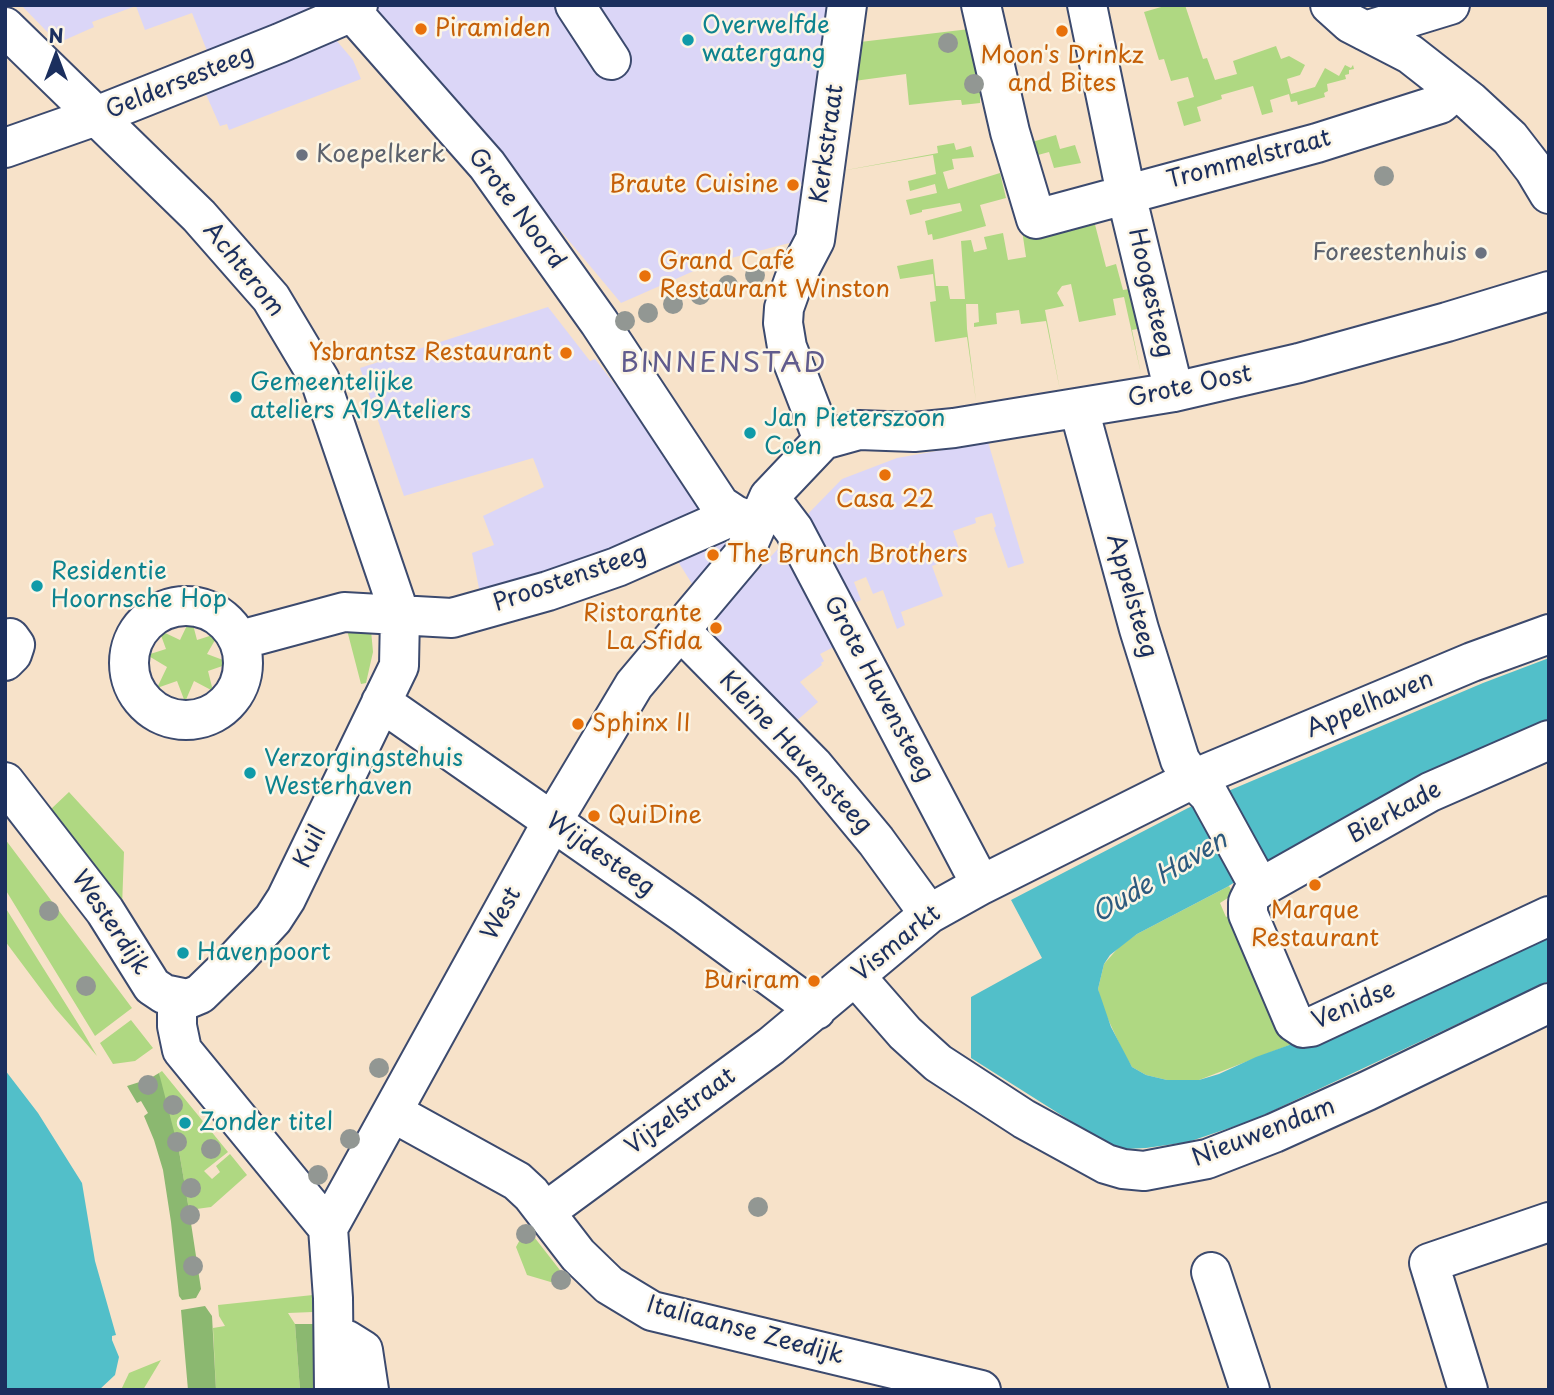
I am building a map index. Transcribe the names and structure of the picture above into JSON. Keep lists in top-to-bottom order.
{
  "streets": {
    "street": [
      "Geldersesteeg",
      "Kerkstraat",
      "Trommelstraat",
      "Grote Noord",
      "Achterom",
      "Hoogesteeg",
      "Grote Oost",
      "Proostensteeg",
      "Appelsteeg",
      "Grote Havensteeg",
      "Appelhaven",
      "Kleine Havensteeg",
      "Bierkade",
      "Kuil",
      "Wijdesteeg",
      "West",
      "Westerdijk",
      "Vismarkt",
      "Venidse",
      "Vijzelstraat",
      "Nieuwendam",
      "Italiaanse Zeedijk"
    ]
  },
  "crossings": [
    ["Geldersesteeg", "Grote Noord"],
    ["Geldersesteeg", "Achterom"],
    ["Kerkstraat", "Grote Oost"],
    ["Trommelstraat", "Hoogesteeg"],
    ["Grote Noord", "Proostensteeg"],
    ["Grote Noord", "Grote Havensteeg"],
    ["Grote Noord", "West"],
    ["Achterom", "Proostensteeg"],
    ["Achterom", "Kuil"],
    ["Hoogesteeg", "Grote Oost"],
    ["Grote Oost", "Appelsteeg"],
    ["Proostensteeg", "Grote Havensteeg"],
    ["Proostensteeg", "Kuil"],
    ["Proostensteeg", "West"],
    ["Appelsteeg", "Appelhaven"],
    ["Appelsteeg", "Bierkade"],
    ["Appelsteeg", "Venidse"],
    ["Grote Havensteeg", "Appelhaven"],
    ["Grote Havensteeg", "West"],
    ["Grote Havensteeg", "Vismarkt"],
    ["Appelhaven", "Vismarkt"],
    ["Kleine Havensteeg", "West"],
    ["Kleine Havensteeg", "Vismarkt"],
    ["Bierkade", "Venidse"],
    ["Kuil", "Wijdesteeg"],
    ["Kuil", "Westerdijk"],
    ["Wijdesteeg", "West"],
    ["Wijdesteeg", "Vismarkt"],
    ["Wijdesteeg", "Vijzelstraat"],
    ["West", "Italiaanse Zeedijk"],
    ["Vismarkt", "Vijzelstraat"],
    ["Vismarkt", "Nieuwendam"],
    ["Vijzelstraat", "Italiaanse Zeedijk"]
  ],
  "districts": ["BINNENSTAD"],
  "water": ["Oude Haven"],
  "places": [
    "Piramiden",
    "Moon's Drinkz and Bites",
    "Overwelfde watergang",
    "Koepelkerk",
    "Braute Cuisine",
    "Foreestenhuis",
    "Grand Café Restaurant Winston",
    "Ysbrantsz Restaurant",
    "Gemeentelijke ateliers A19Ateliers",
    "Jan Pieterszoon Coen",
    "Casa 22",
    "The Brunch Brothers",
    "Residentie Hoornsche Hop",
    "Ristorante La Sfida",
    "Sphinx II",
    "Verzorgingstehuis Westerhaven",
    "QuiDine",
    "Marque Restaurant",
    "Havenpoort",
    "Buriram",
    "Zonder titel"
  ],
  "north": "top"
}
